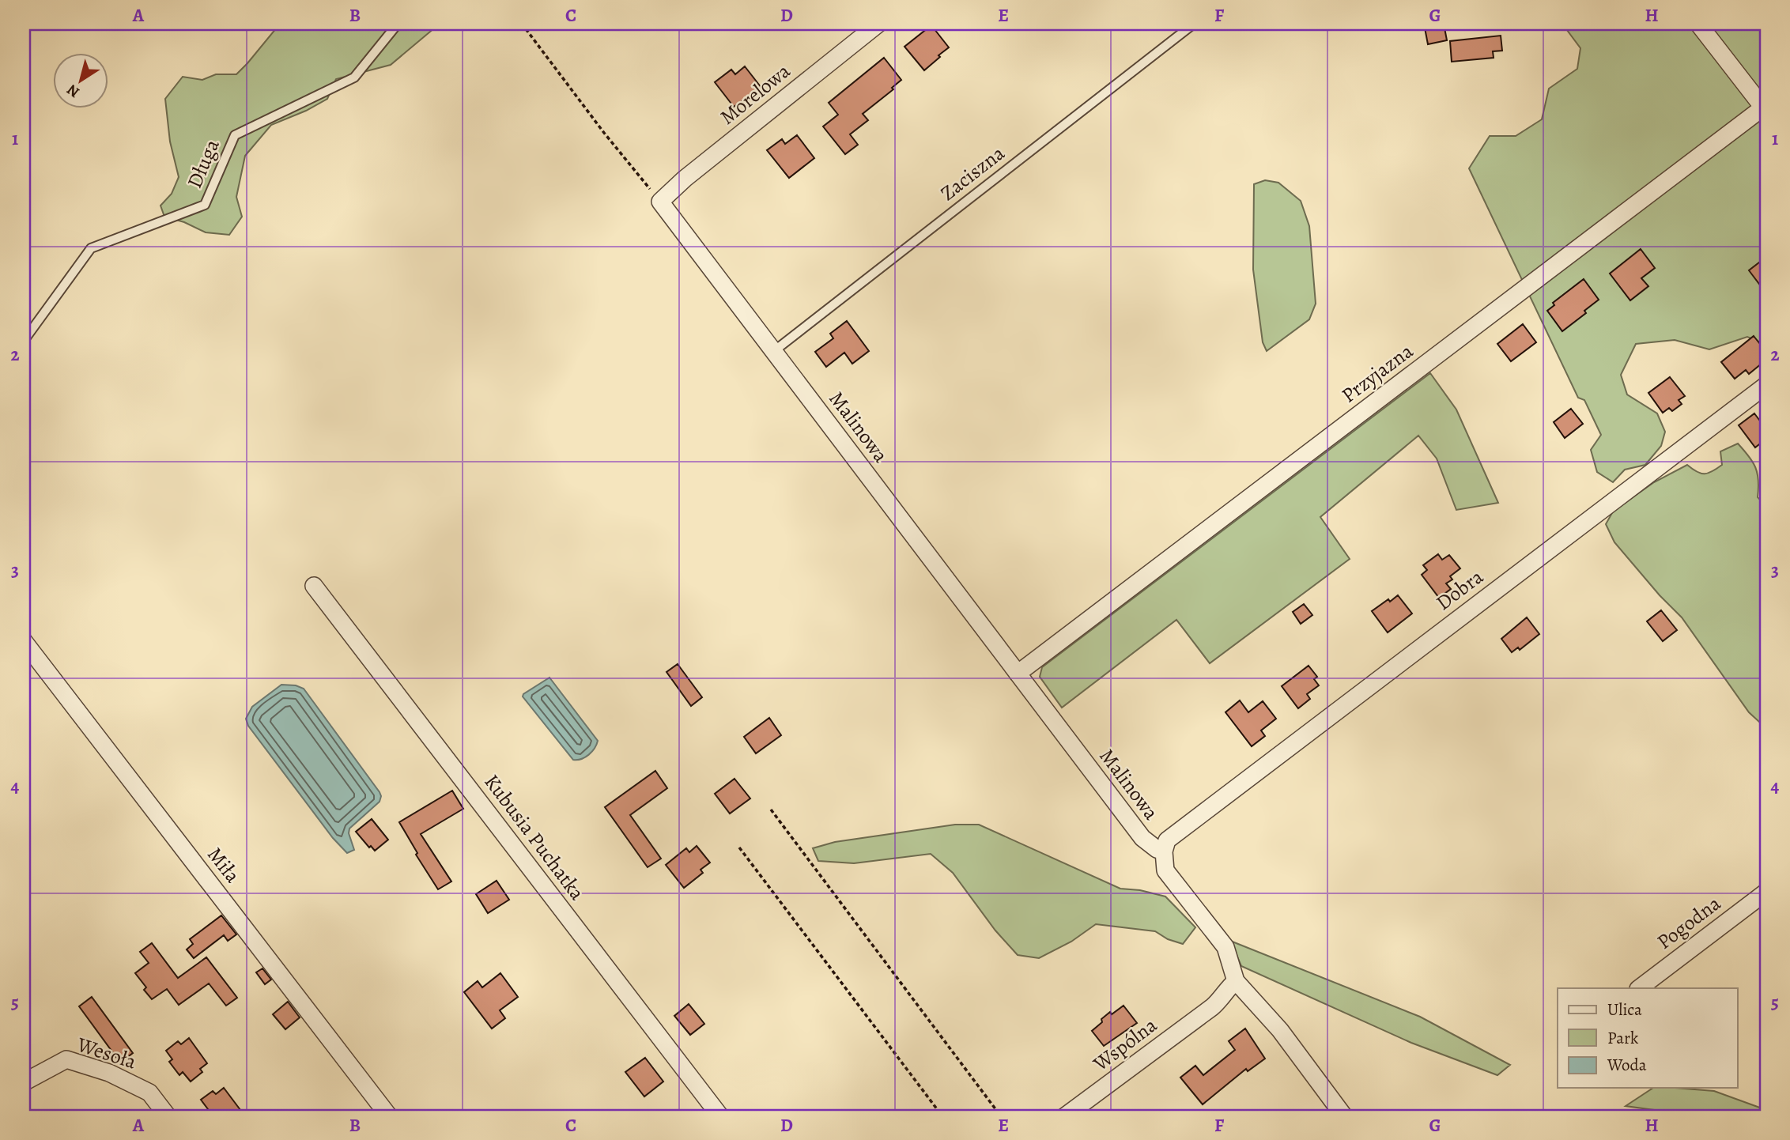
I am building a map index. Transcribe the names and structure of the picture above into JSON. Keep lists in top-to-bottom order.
{
  "streets": {
    "street": [
      "Morelowa",
      "Przyjazna",
      "Malinowa",
      "Dobra",
      "Kubusia Puchatka",
      "Miła",
      "Pogodna",
      "Wspólna",
      "Wesoła"
    ],
    "lane": ["Długa", "Zaciszna"]
  },
  "crossings": [
    ["Morelowa", "Malinowa"],
    ["Zaciszna", "Malinowa"],
    ["Przyjazna", "Malinowa"],
    ["Malinowa", "Dobra"]
  ],
  "legend": ["Ulica", "Park", "Woda"],
  "north": "bottom left",
  "grid": {
    "columns": [
      "A",
      "B",
      "C",
      "D",
      "E",
      "F",
      "G",
      "H"
    ],
    "rows": [
      "1",
      "2",
      "3",
      "4",
      "5"
    ]
  }
}
